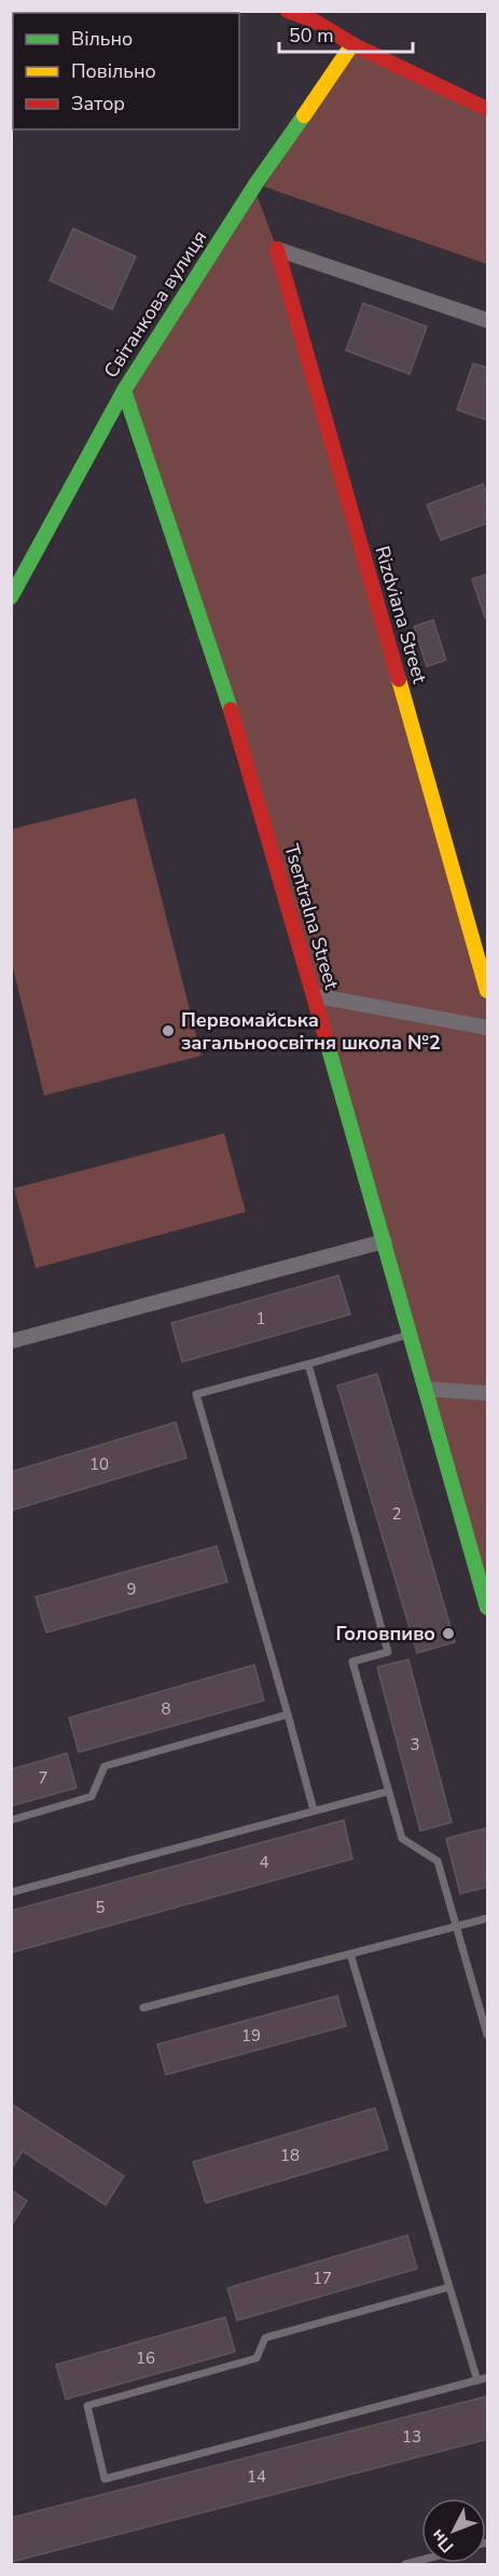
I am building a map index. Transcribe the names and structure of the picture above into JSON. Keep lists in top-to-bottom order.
{
  "streets": {
    "street": ["Світанкова вулиця", "Rizdviana Street", "Tsentralna Street"]
  },
  "crossings": [
    ["Світанкова вулиця", "Tsentralna Street"]
  ],
  "places": ["Первомайська загальноосвітня школа №2", "Головпиво"],
  "house_numbers": [
    "1",
    "10",
    "2",
    "9",
    "8",
    "3",
    "7",
    "4",
    "5",
    "19",
    "18",
    "17",
    "16",
    "13",
    "14"
  ],
  "legend": ["Вільно", "Повільно", "Затор"],
  "scale_bar": "50 m",
  "north": "bottom left"
}
